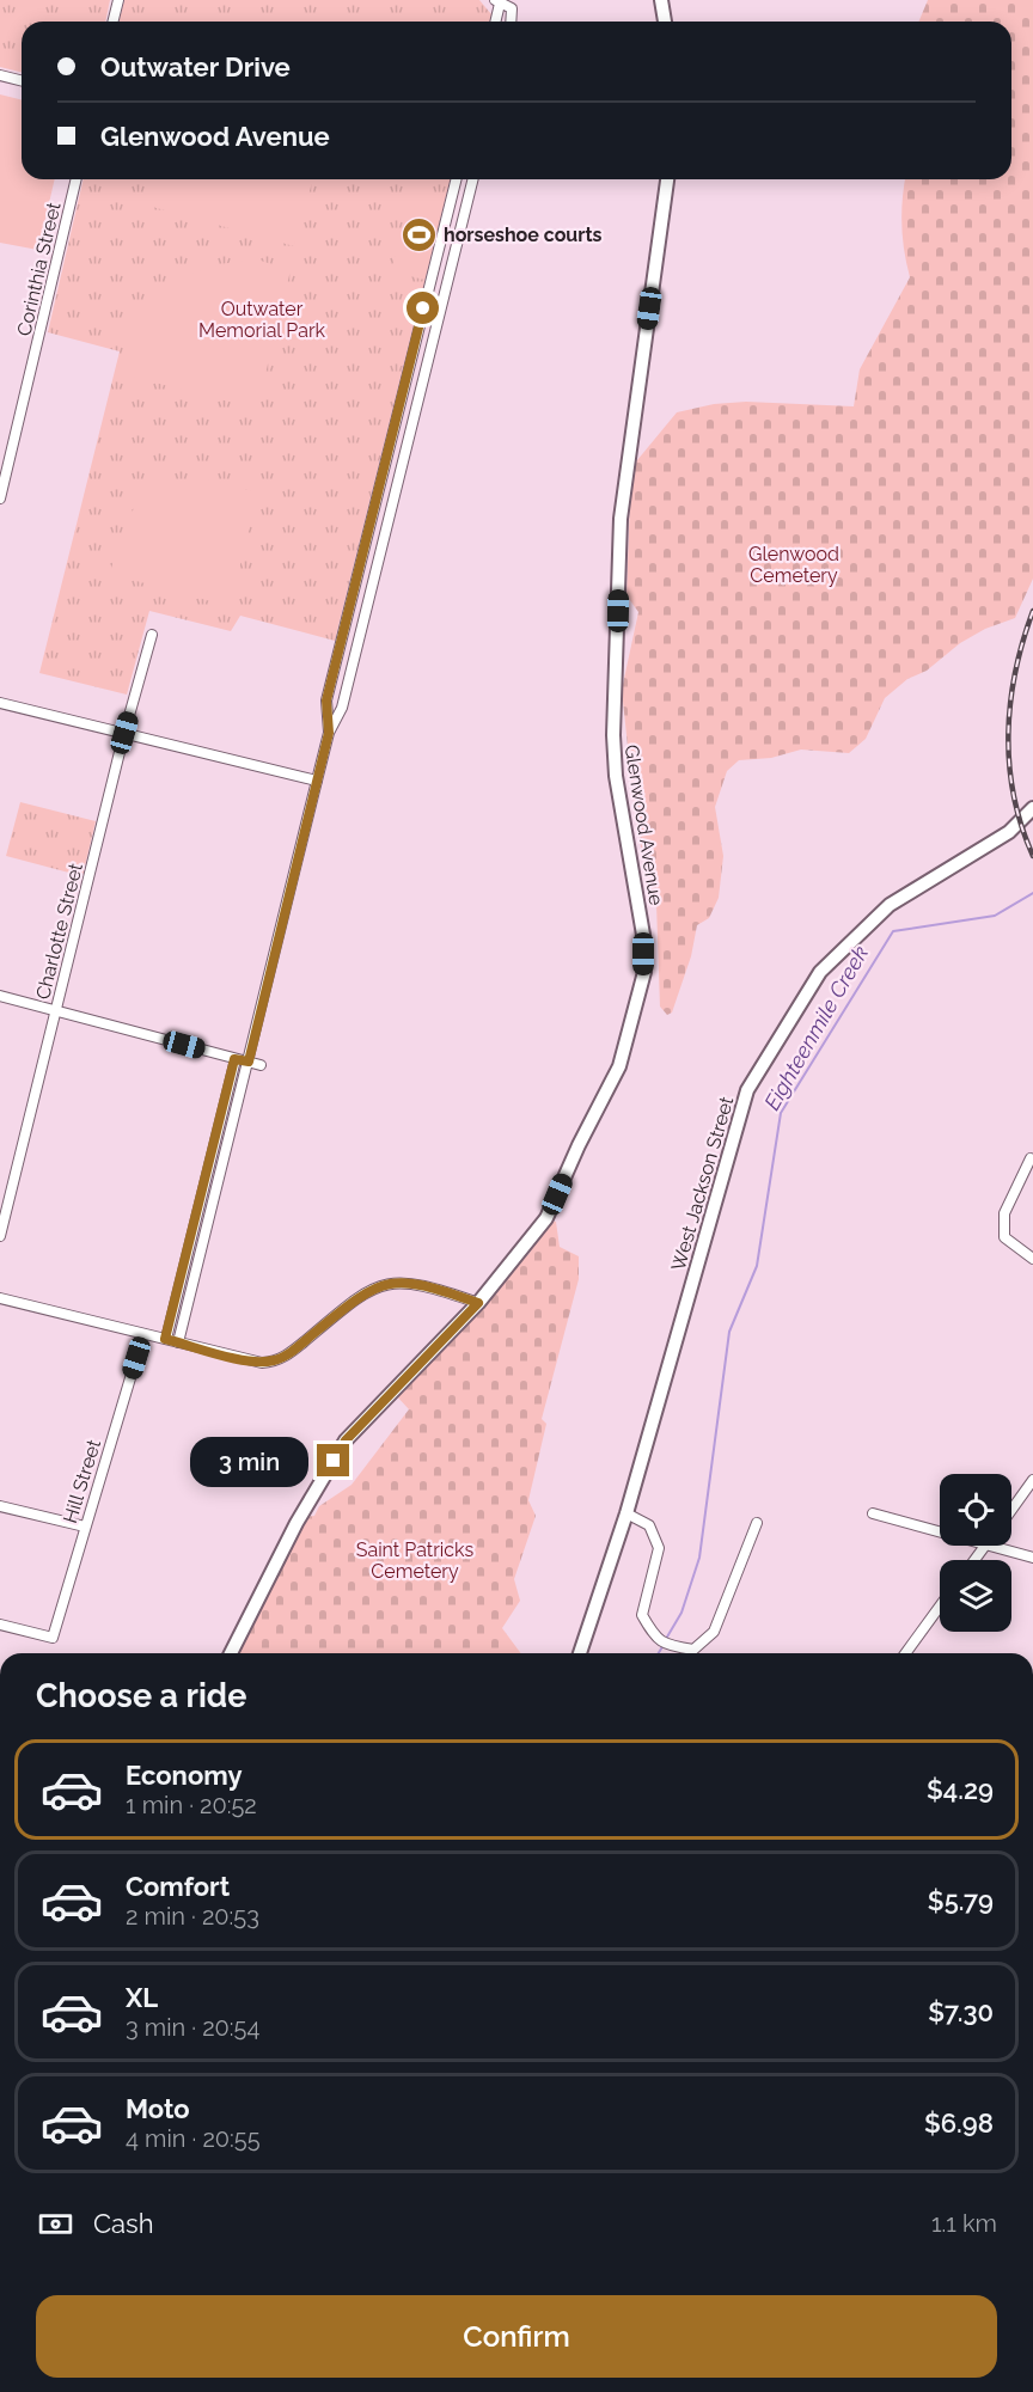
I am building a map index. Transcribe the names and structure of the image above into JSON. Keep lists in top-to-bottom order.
{
  "streets": {
    "street": [
      "Corinthia Street",
      "Glenwood Avenue",
      "Charlotte Street",
      "West Jackson Street",
      "Hill Street"
    ]
  },
  "water": ["Eighteenmile Creek"],
  "parks": ["Outwater Memorial Park", "Glenwood Cemetery", "Saint Patricks Cemetery"],
  "places": {
    "sports": ["horseshoe courts"]
  },
  "page": {
    "banner": ["Outwater Drive", "Glenwood Avenue"],
    "bubble": "3 min",
    "heading": "Choose a ride",
    "list": [
      {
        "name": "Economy",
        "note": "1 min · 20:52",
        "value": "$4.29"
      },
      {
        "name": "Comfort",
        "note": "2 min · 20:53",
        "value": "$5.79"
      },
      {
        "name": "XL",
        "note": "3 min · 20:54",
        "value": "$7.30"
      },
      {
        "name": "Moto",
        "note": "4 min · 20:55",
        "value": "$6.98"
      }
    ],
    "pay": ["Cash", "1.1 km"],
    "buttons": "Confirm"
  }
}
